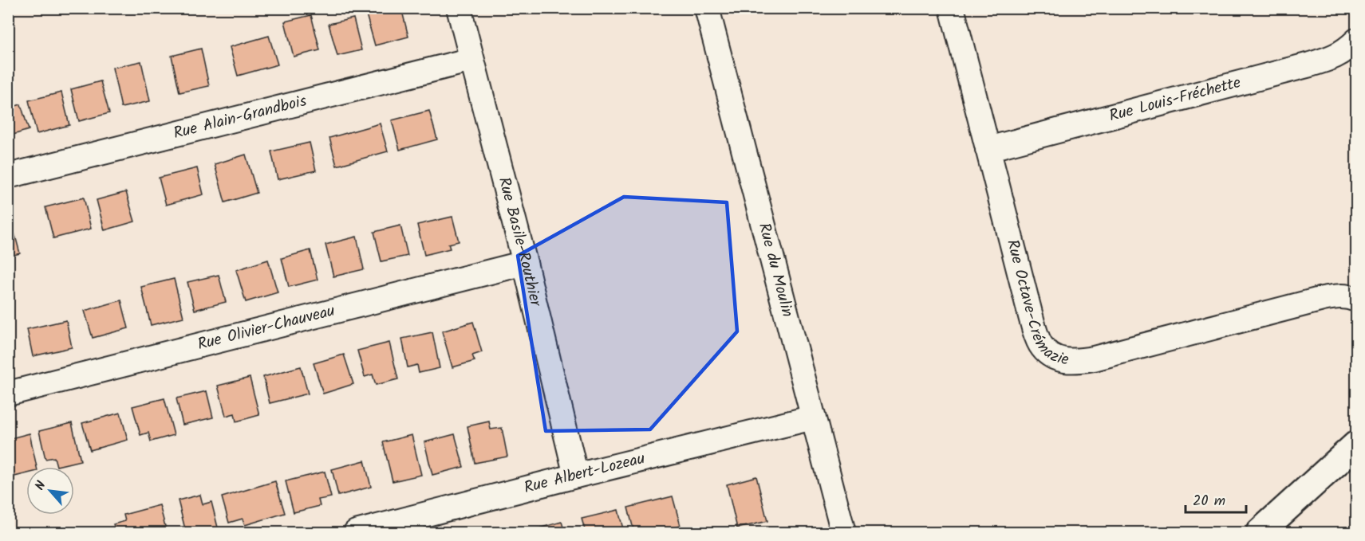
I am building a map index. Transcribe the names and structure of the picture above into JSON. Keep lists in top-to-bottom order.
{
  "streets": {
    "street": [
      "Rue Louis-Fréchette",
      "Rue Alain-Grandbois",
      "Rue Basile-Routhier",
      "Rue du Moulin",
      "Rue Octave-Crémazie",
      "Rue Olivier-Chauveau",
      "Rue Albert-Lozeau"
    ]
  },
  "crossings": [
    ["Rue Louis-Fréchette", "Rue Octave-Crémazie"],
    ["Rue Alain-Grandbois", "Rue Basile-Routhier"],
    ["Rue Basile-Routhier", "Rue Olivier-Chauveau"],
    ["Rue Basile-Routhier", "Rue Albert-Lozeau"],
    ["Rue du Moulin", "Rue Albert-Lozeau"]
  ],
  "scale_bar": "20 m",
  "north": "top left"
}
